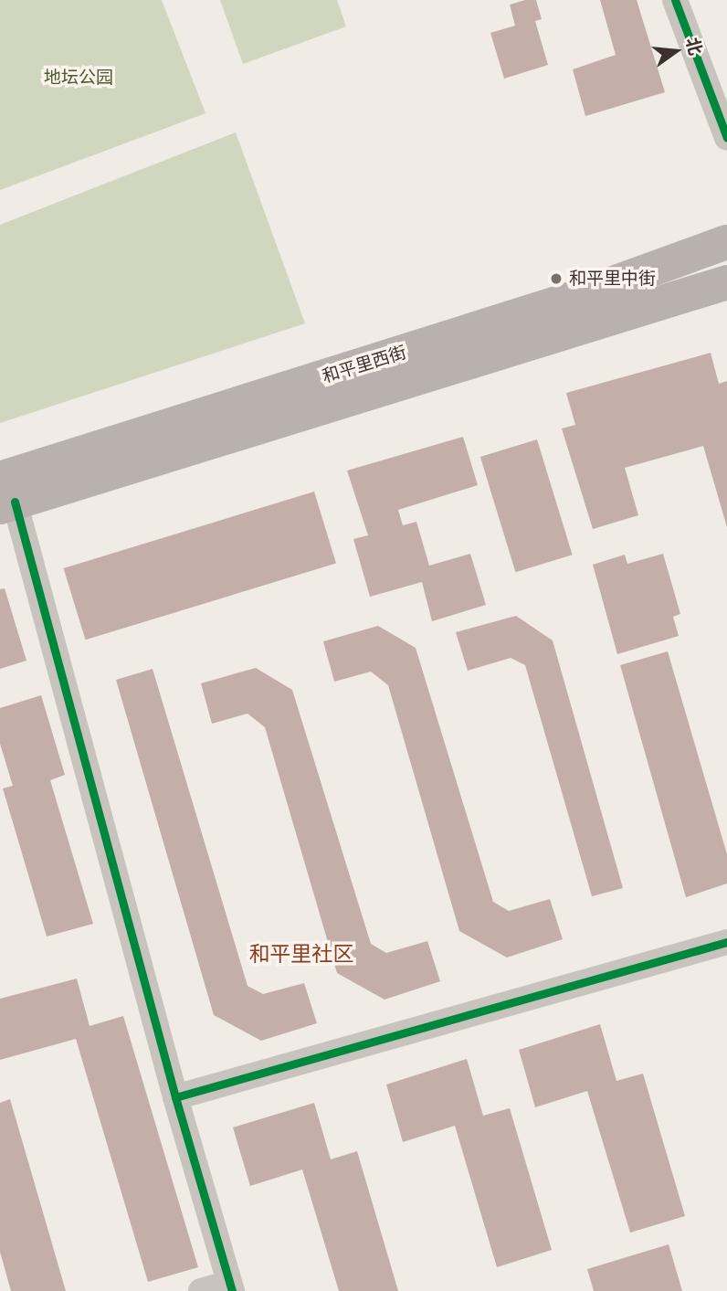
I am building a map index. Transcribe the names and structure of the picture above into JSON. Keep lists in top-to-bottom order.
{
  "streets": {
    "main road": ["和平里西街"]
  },
  "districts": ["和平里社区"],
  "parks": ["地坛公园"],
  "places": ["和平里中街"],
  "north": "right"
}
